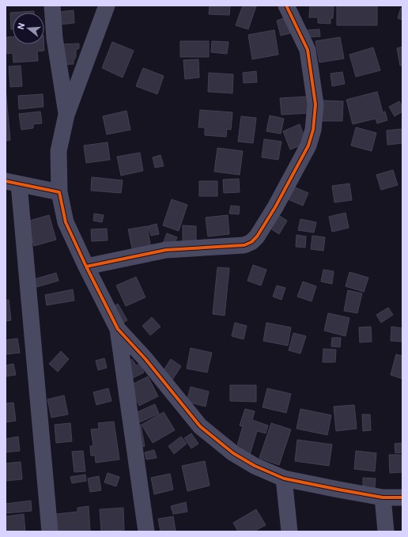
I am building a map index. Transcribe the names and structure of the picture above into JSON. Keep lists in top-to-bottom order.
{
  "north": "left"
}
